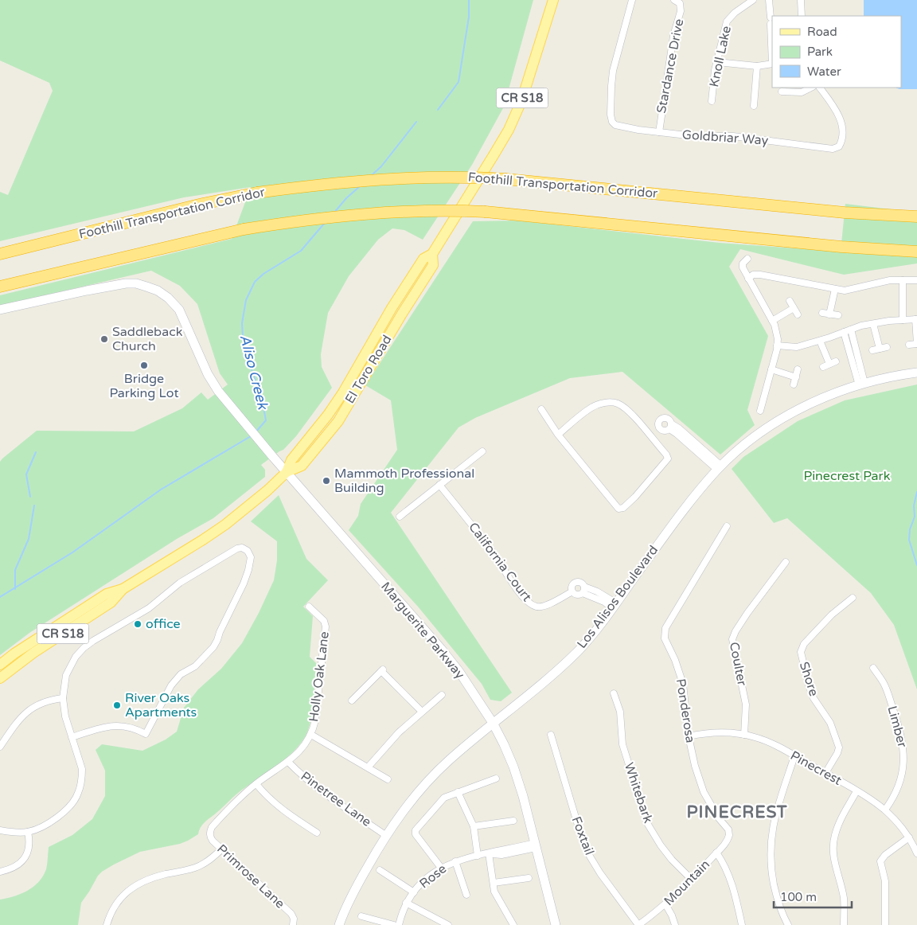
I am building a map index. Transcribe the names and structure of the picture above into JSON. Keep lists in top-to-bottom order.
{
  "streets": {
    "highway": ["Foothill Transportation Corridor"],
    "main road": [
      "CR S18",
      "El Toro Road",
      "Los Alisos Boulevard",
      "Marguerite Parkway"
    ],
    "street": [
      "Knoll Lake",
      "Stardance Drive",
      "Goldbriar Way",
      "California Court",
      "Coulter",
      "Holly Oak Lane",
      "Shore",
      "Ponderosa",
      "Limber",
      "Pinecrest",
      "Whitebark",
      "Pinetree Lane",
      "Foxtail",
      "Primrose Lane",
      "Rose",
      "Mountain"
    ]
  },
  "crossings": [
    ["Stardance Drive", "Goldbriar Way"],
    ["El Toro Road", "Marguerite Parkway"],
    ["Los Alisos Boulevard", "Marguerite Parkway"],
    ["Los Alisos Boulevard", "Pinetree Lane"],
    ["Marguerite Parkway", "Rose"],
    ["Coulter", "Pinecrest"],
    ["Holly Oak Lane", "Pinetree Lane"],
    ["Holly Oak Lane", "Primrose Lane"],
    ["Shore", "Pinecrest"],
    ["Ponderosa", "Pinecrest"],
    ["Ponderosa", "Mountain"],
    ["Limber", "Pinecrest"],
    ["Whitebark", "Mountain"],
    ["Foxtail", "Mountain"]
  ],
  "districts": ["PINECREST"],
  "water": ["Aliso Creek"],
  "parks": ["Pinecrest Park"],
  "places": [
    "Saddleback Church",
    "Bridge Parking Lot",
    "Mammoth Professional Building",
    "office",
    "River Oaks Apartments"
  ],
  "legend": ["Road", "Park", "Water"],
  "scale_bar": "100 m"
}
